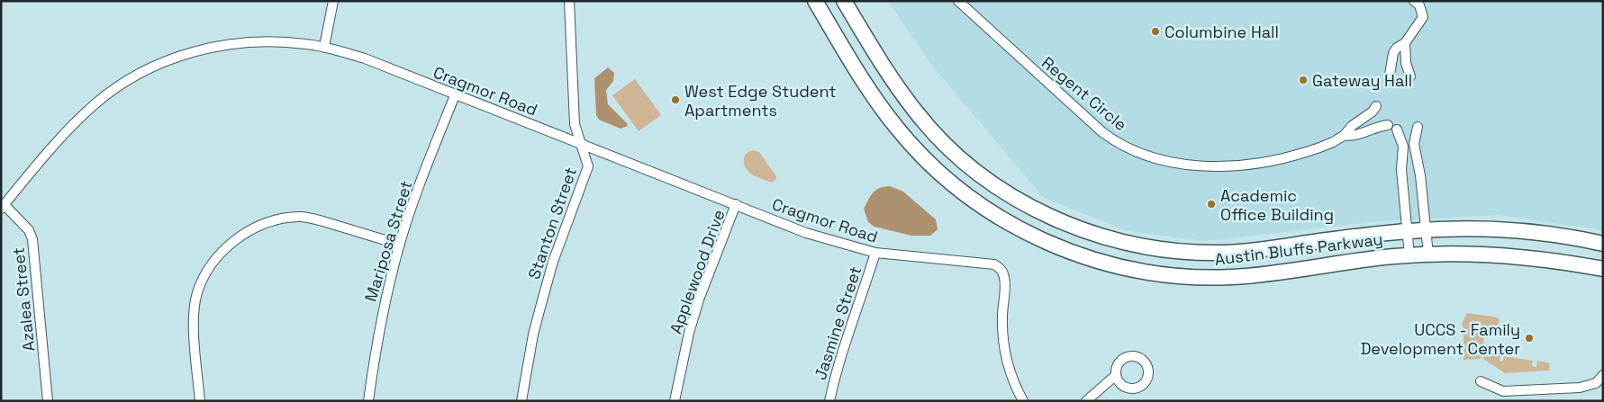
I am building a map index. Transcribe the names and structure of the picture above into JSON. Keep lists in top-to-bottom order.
{
  "streets": {
    "main road": ["Austin Bluffs Parkway"],
    "street": [
      "Cragmor Road",
      "Regent Circle",
      "Stanton Street",
      "Mariposa Street",
      "Applewood Drive",
      "Azalea Street",
      "Jasmine Street"
    ]
  },
  "crossings": [
    ["Cragmor Road", "Stanton Street"],
    ["Cragmor Road", "Mariposa Street"],
    ["Cragmor Road", "Applewood Drive"],
    ["Cragmor Road", "Azalea Street"],
    ["Cragmor Road", "Jasmine Street"],
    ["Regent Circle", "Austin Bluffs Parkway"]
  ],
  "places": [
    "Columbine Hall",
    "Gateway Hall",
    "West Edge Student Apartments",
    "Academic Office Building",
    "UCCS - Family Development Center"
  ]
}
